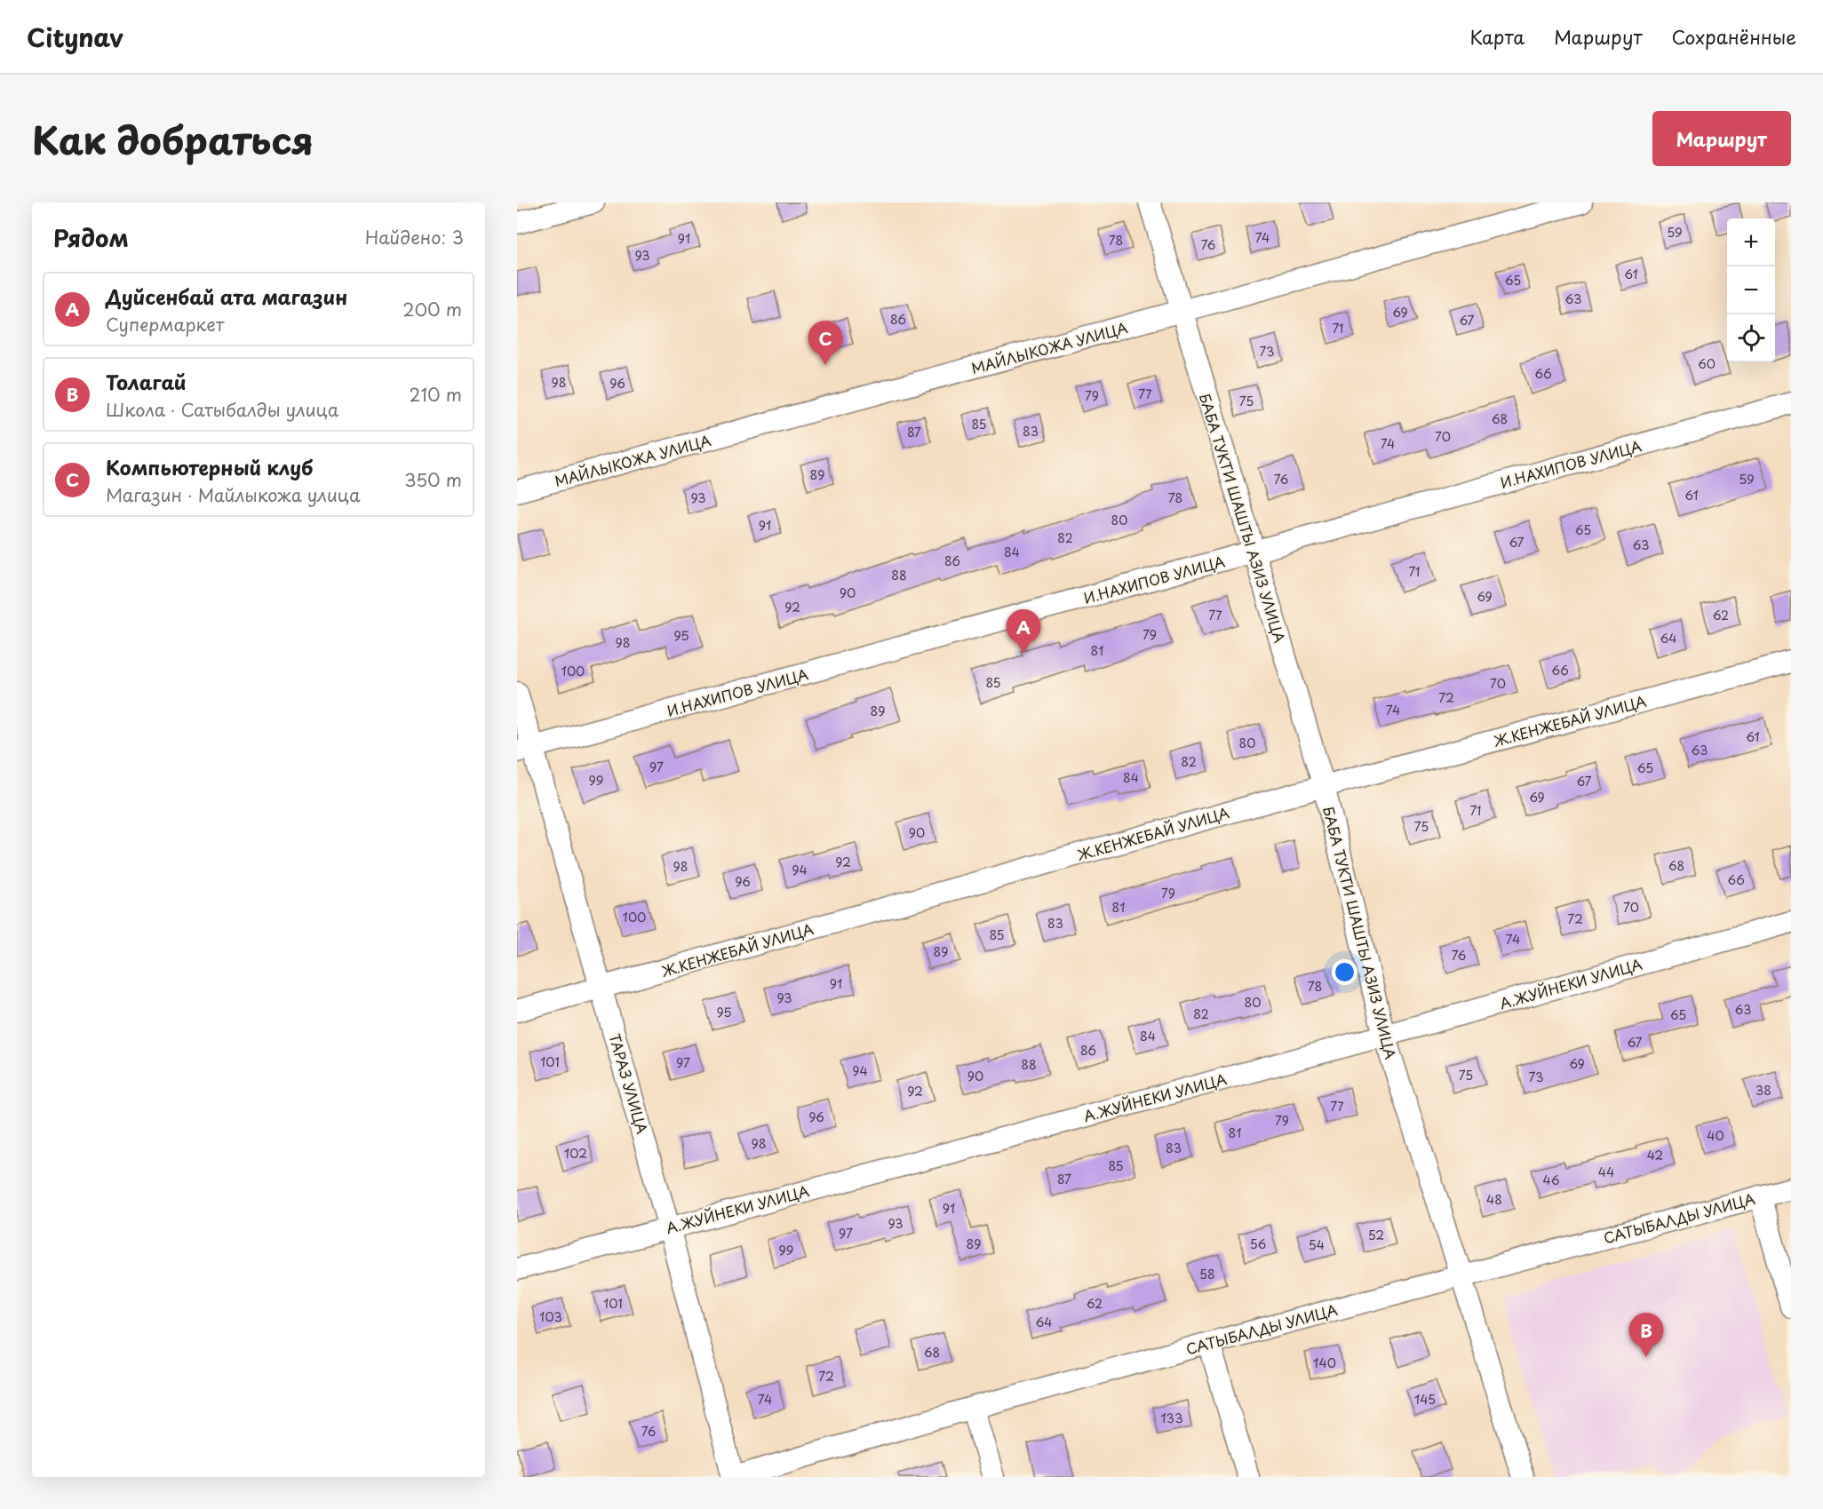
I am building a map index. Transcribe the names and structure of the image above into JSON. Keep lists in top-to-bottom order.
{
  "streets": {
    "street": [
      "МАЙЛЫКОЖА УЛИЦА",
      "И.НАХИПОВ УЛИЦА",
      "БАБА ТУКТИ ШАШТЫ АЗИЗ УЛИЦА",
      "Ж.КЕНЖЕБАЙ УЛИЦА",
      "А.ЖУЙНЕКИ УЛИЦА",
      "ТАРАЗ УЛИЦА",
      "САТЫБАЛДЫ УЛИЦА"
    ]
  },
  "crossings": [
    ["МАЙЛЫКОЖА УЛИЦА", "БАБА ТУКТИ ШАШТЫ АЗИЗ УЛИЦА"],
    ["И.НАХИПОВ УЛИЦА", "БАБА ТУКТИ ШАШТЫ АЗИЗ УЛИЦА"],
    ["И.НАХИПОВ УЛИЦА", "ТАРАЗ УЛИЦА"],
    ["БАБА ТУКТИ ШАШТЫ АЗИЗ УЛИЦА", "Ж.КЕНЖЕБАЙ УЛИЦА"],
    ["БАБА ТУКТИ ШАШТЫ АЗИЗ УЛИЦА", "А.ЖУЙНЕКИ УЛИЦА"],
    ["БАБА ТУКТИ ШАШТЫ АЗИЗ УЛИЦА", "САТЫБАЛДЫ УЛИЦА"],
    ["Ж.КЕНЖЕБАЙ УЛИЦА", "ТАРАЗ УЛИЦА"],
    ["А.ЖУЙНЕКИ УЛИЦА", "ТАРАЗ УЛИЦА"],
    ["ТАРАЗ УЛИЦА", "САТЫБАЛДЫ УЛИЦА"]
  ],
  "house_numbers": [
    "59",
    "74",
    "91",
    "78",
    "76",
    "93",
    "61",
    "65",
    "63",
    "69",
    "86",
    "67",
    "71",
    "73",
    "60",
    "66",
    "98",
    "96",
    "77",
    "79",
    "75",
    "68",
    "85",
    "83",
    "87",
    "70",
    "74",
    "89",
    "76",
    "59",
    "61",
    "93",
    "78",
    "80",
    "91",
    "65",
    "82",
    "67",
    "63",
    "84",
    "86",
    "71",
    "88",
    "90",
    "69",
    "92",
    "77",
    "62",
    "79",
    "95",
    "64",
    "98",
    "81",
    "66",
    "100",
    "85",
    "70",
    "72",
    "74",
    "89",
    "61",
    "80",
    "63",
    "82",
    "97",
    "65",
    "84",
    "99",
    "67",
    "69",
    "71",
    "75",
    "90",
    "92",
    "68",
    "98",
    "94",
    "66",
    "96",
    "79",
    "81",
    "70",
    "100",
    "72",
    "83",
    "85",
    "74",
    "89",
    "76",
    "91",
    "78",
    "93",
    "80",
    "63",
    "95",
    "82",
    "65",
    "84",
    "67",
    "86",
    "101",
    "97",
    "69",
    "88",
    "94",
    "75",
    "90",
    "73",
    "38",
    "92",
    "77",
    "96",
    "79",
    "81",
    "40",
    "98",
    "83",
    "102",
    "42",
    "85",
    "44",
    "87",
    "46",
    "48",
    "91",
    "93",
    "97",
    "52",
    "89",
    "56",
    "54",
    "99",
    "58",
    "101",
    "62",
    "103",
    "64",
    "68",
    "140",
    "72",
    "74",
    "145",
    "133",
    "76"
  ],
  "page": {
    "header": "Citynav",
    "nav": ["Карта", "Маршрут", "Сохранённые"],
    "title": "Как добраться",
    "buttons": "Маршрут",
    "heading": ["Рядом", "Найдено: 3"],
    "map_buttons": ["+", "−"],
    "list": [
      {
        "mark": "A",
        "name": "Дуйсенбай ата магазин",
        "note": "Супермаркет",
        "value": "200 m"
      },
      {
        "mark": "B",
        "name": "Толагай",
        "note": "Школа · Сатыбалды улица",
        "value": "210 m"
      },
      {
        "mark": "C",
        "name": "Компьютерный клуб",
        "note": "Магазин · Майлыкожа улица",
        "value": "350 m"
      }
    ],
    "pins": ["C", "A", "B"]
  }
}
